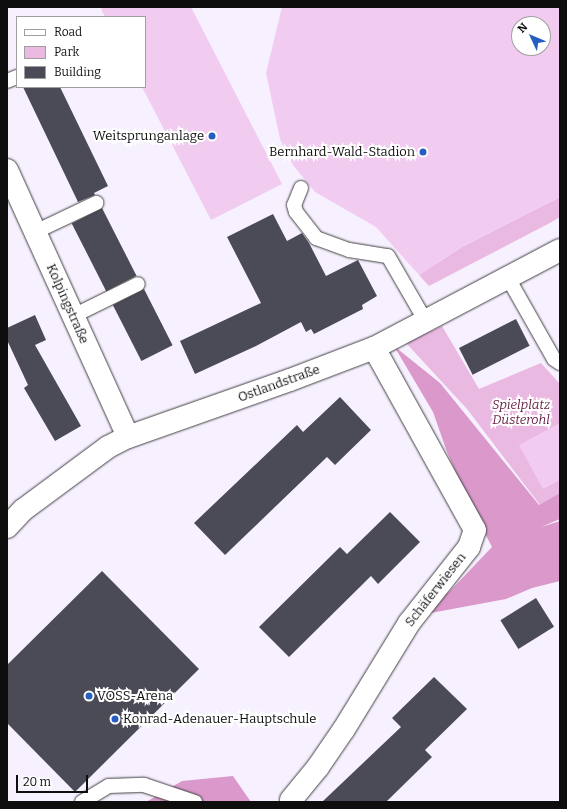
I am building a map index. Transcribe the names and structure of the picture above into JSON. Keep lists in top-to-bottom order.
{
  "streets": {
    "street": ["Kolpingstraße", "Ostlandstraße", "Schäferwiesen"]
  },
  "crossings": [
    ["Kolpingstraße", "Ostlandstraße"],
    ["Ostlandstraße", "Schäferwiesen"]
  ],
  "parks": ["Spielplatz Düsterohl"],
  "places": [
    "Weitsprunganlage",
    "Bernhard-Wald-Stadion",
    "VOSS-Arena",
    "Konrad-Adenauer-Hauptschule"
  ],
  "legend": ["Road", "Park", "Building"],
  "scale_bar": "20 m",
  "north": "top left"
}
